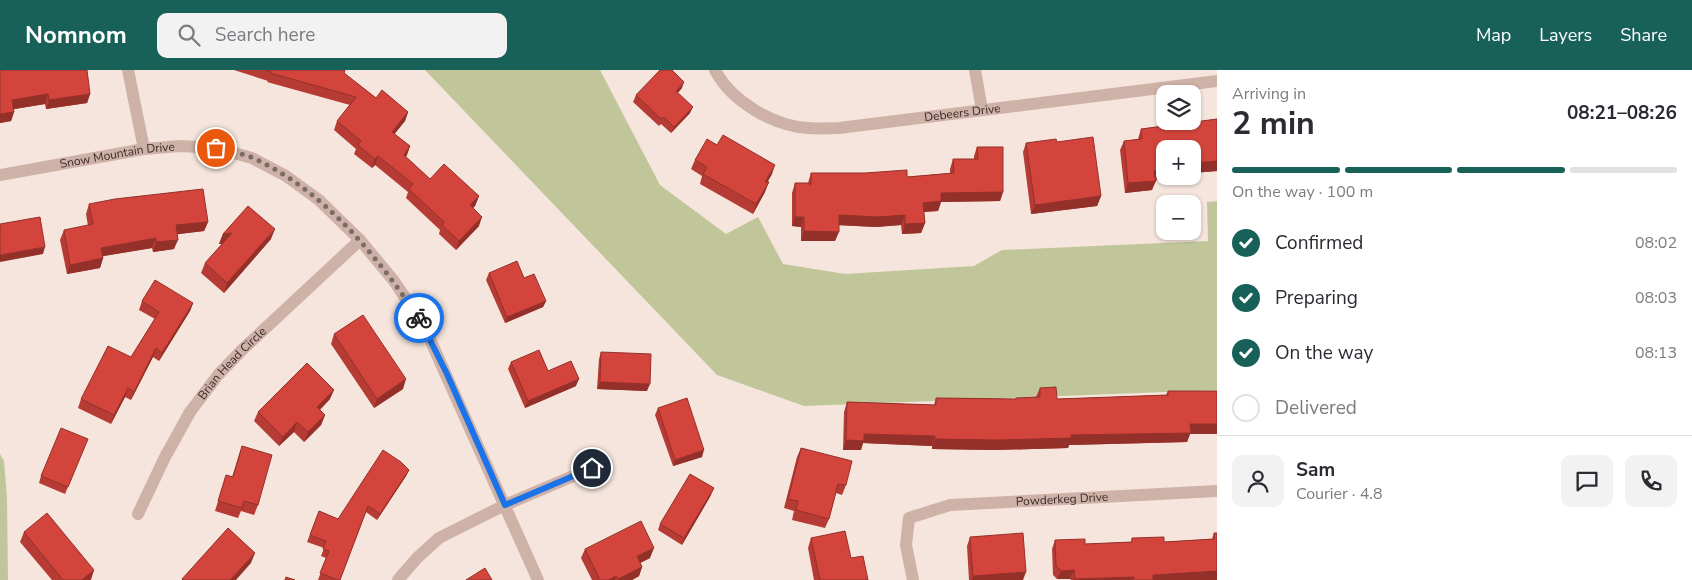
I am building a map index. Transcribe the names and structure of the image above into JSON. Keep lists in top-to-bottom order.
{
  "streets": {
    "street": [
      "Debeers Drive",
      "Snow Mountain Drive",
      "Brian Head Circle",
      "Powderkeg Drive"
    ]
  },
  "crossings": [
    ["Snow Mountain Drive", "Brian Head Circle"]
  ],
  "page": {
    "header": "Nomnom",
    "search": "Search here",
    "nav": ["Map", "Layers", "Share"],
    "heading": ["2 min", "Arriving in", "08:21–08:26"],
    "panel": ["Sam", "Courier · 4.8"],
    "map_buttons": ["+", "−"],
    "bar": "On the way · 100 m",
    "list": [
      ["Confirmed", "08:02"],
      ["Preparing", "08:03"],
      ["On the way", "08:13"],
      "Delivered"
    ]
  }
}
